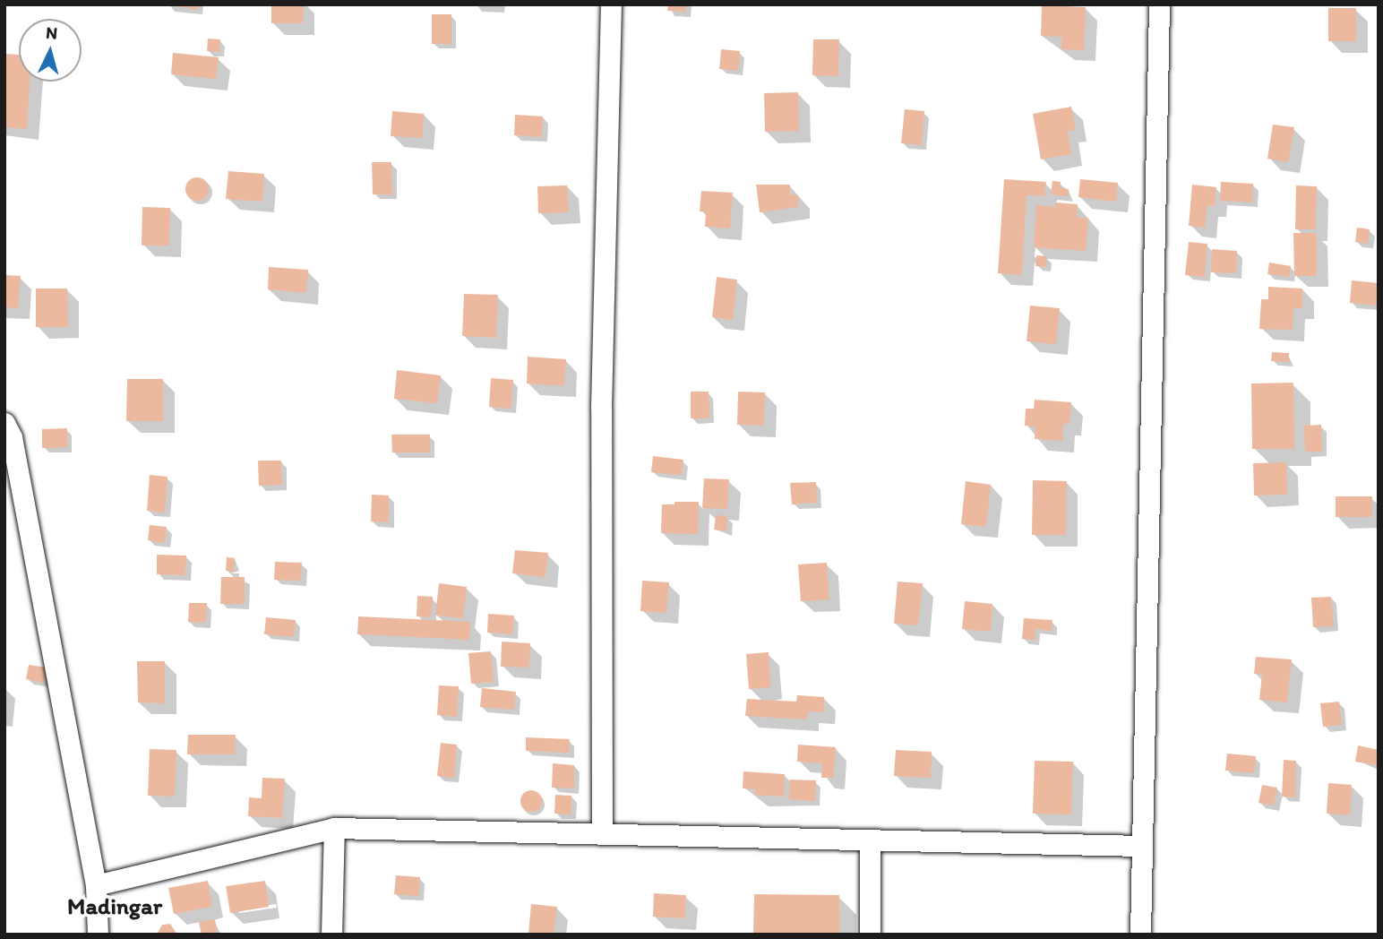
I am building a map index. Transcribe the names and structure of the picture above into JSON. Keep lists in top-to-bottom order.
{
  "districts": ["Madingar"],
  "north": "top"
}
